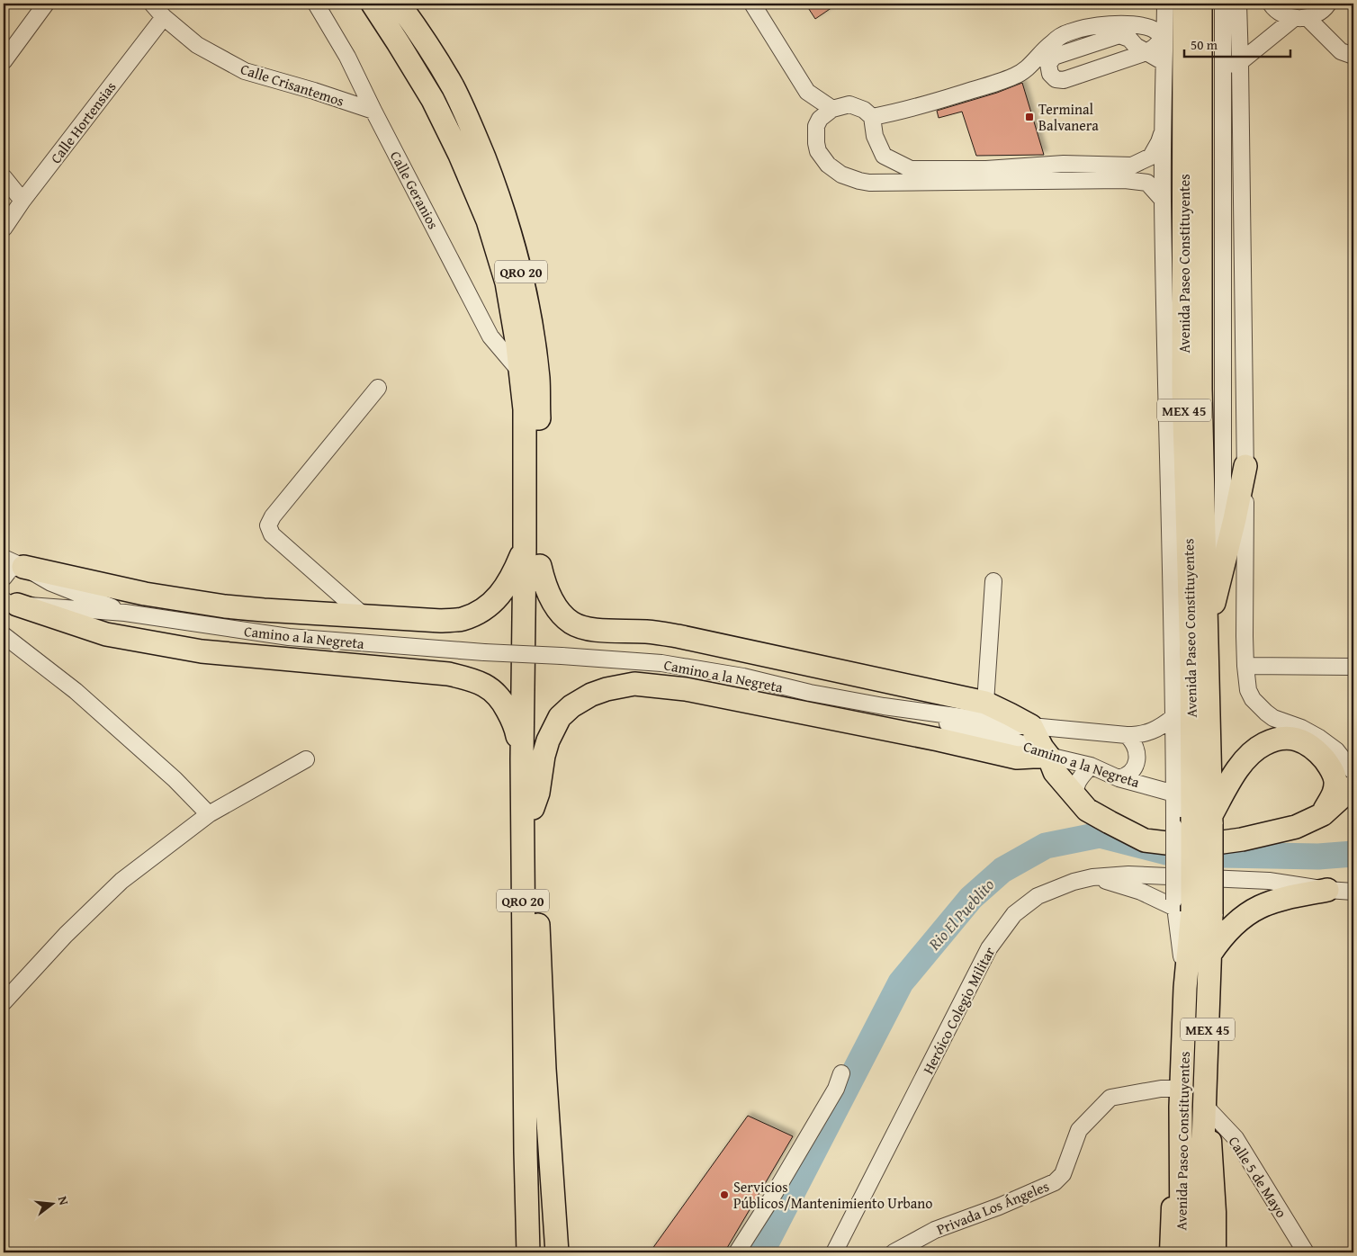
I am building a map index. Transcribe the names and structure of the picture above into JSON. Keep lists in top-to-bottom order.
{
  "streets": {
    "highway": ["Avenida Paseo Constituyentes", "QRO 20", "MEX 45"],
    "street": [
      "Calle Crisantemos",
      "Calle Hortensias",
      "Calle Geranios",
      "Camino a la Negreta",
      "Heróico Colegio Militar",
      "Calle 5 de Mayo",
      "Privada Los Ángeles"
    ]
  },
  "crossings": [
    ["Calle Crisantemos", "Calle Hortensias"],
    ["Calle Crisantemos", "Calle Geranios"],
    ["Calle Geranios", "QRO 20"],
    ["Avenida Paseo Constituyentes", "Calle 5 de Mayo"],
    ["Avenida Paseo Constituyentes", "Privada Los Ángeles"]
  ],
  "water": ["Rio El Pueblito"],
  "places": {
    "transit": ["Terminal Balvanera"],
    "other": ["Servicios Públicos/Mantenimiento Urbano"]
  },
  "scale_bar": "50 m",
  "north": "right"
}
